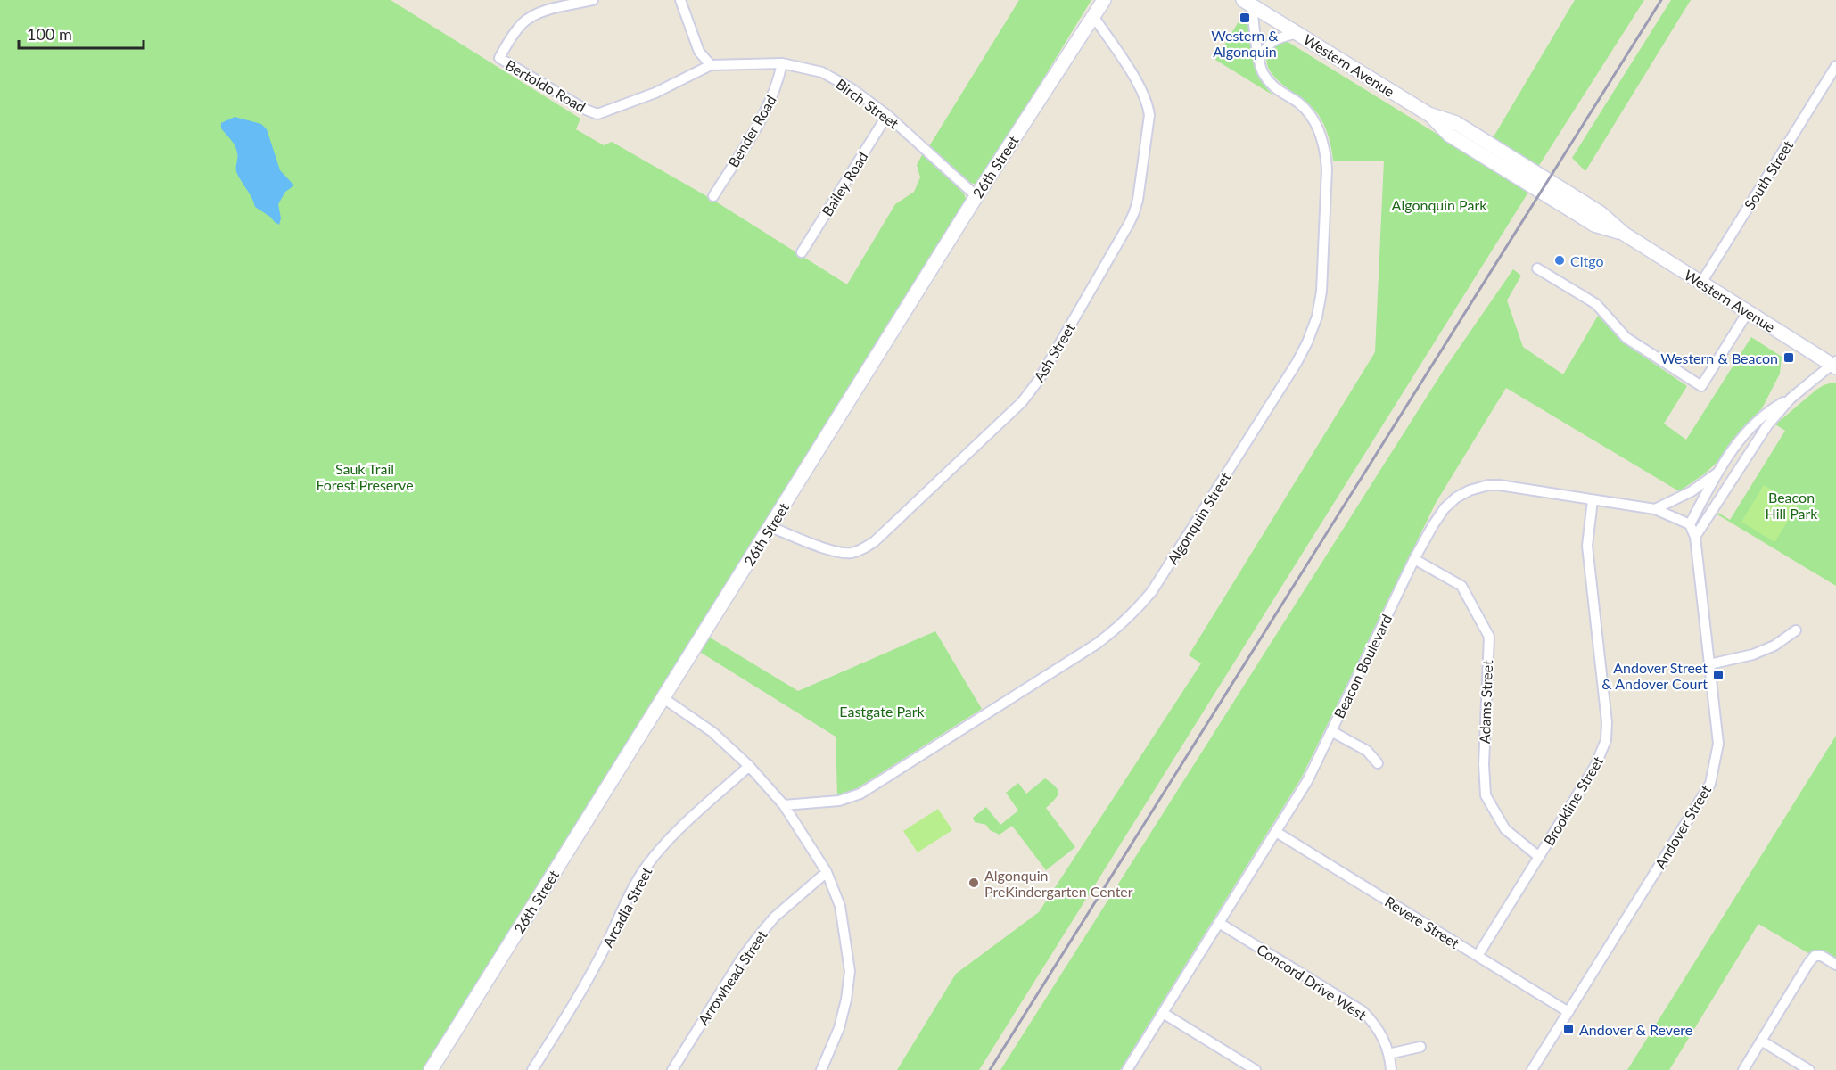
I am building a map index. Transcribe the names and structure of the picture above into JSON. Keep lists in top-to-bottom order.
{
  "streets": {
    "street": [
      "Western Avenue",
      "Bertoldo Road",
      "Birch Street",
      "Bender Road",
      "26th Street",
      "South Street",
      "Bailey Road",
      "Ash Street",
      "Algonquin Street",
      "Beacon Boulevard",
      "Adams Street",
      "Brookline Street",
      "Andover Street",
      "Arcadia Street",
      "Revere Street",
      "Arrowhead Street",
      "Concord Drive West"
    ]
  },
  "crossings": [
    ["Western Avenue", "South Street"],
    ["Western Avenue", "Algonquin Street"],
    ["Bertoldo Road", "Birch Street"],
    ["Birch Street", "Bender Road"],
    ["Birch Street", "26th Street"],
    ["Birch Street", "Bailey Road"],
    ["26th Street", "Ash Street"],
    ["Beacon Boulevard", "Adams Street"],
    ["Beacon Boulevard", "Brookline Street"],
    ["Beacon Boulevard", "Revere Street"],
    ["Beacon Boulevard", "Concord Drive West"],
    ["Adams Street", "Brookline Street"],
    ["Brookline Street", "Revere Street"],
    ["Andover Street", "Revere Street"]
  ],
  "parks": [
    "Algonquin Park",
    "Sauk Trail Forest Preserve",
    "Beacon Hill Park",
    "Eastgate Park"
  ],
  "places": {
    "transit": [
      "Western & Algonquin",
      "Western & Beacon",
      "Andover Street & Andover Court",
      "Andover & Revere"
    ],
    "other": ["Citgo", "Algonquin PreKindergarten Center"]
  },
  "scale_bar": "100 m"
}
